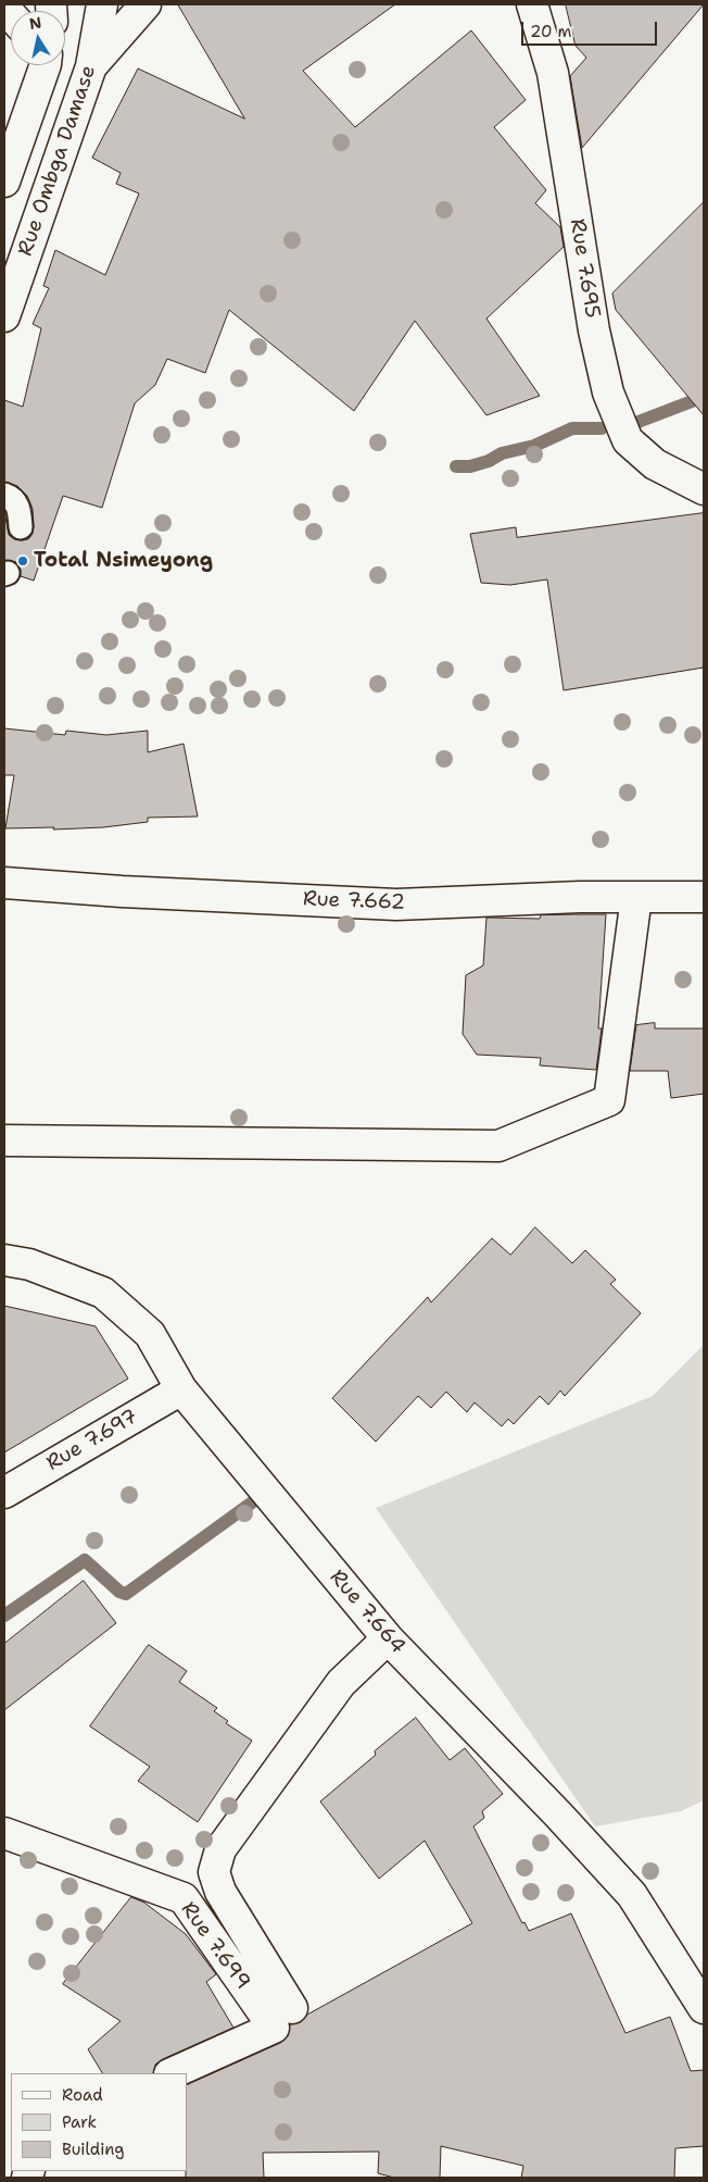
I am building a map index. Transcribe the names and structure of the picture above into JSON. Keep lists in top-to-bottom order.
{
  "streets": {
    "street": [
      "Rue Ombga Damase",
      "Rue 7.695",
      "Rue 7.662",
      "Rue 7.697",
      "Rue 7.664",
      "Rue 7.699"
    ]
  },
  "crossings": [
    ["Rue 7.697", "Rue 7.664"]
  ],
  "places": ["Total Nsimeyong"],
  "legend": ["Road", "Park", "Building"],
  "scale_bar": "20 m",
  "north": "top"
}
